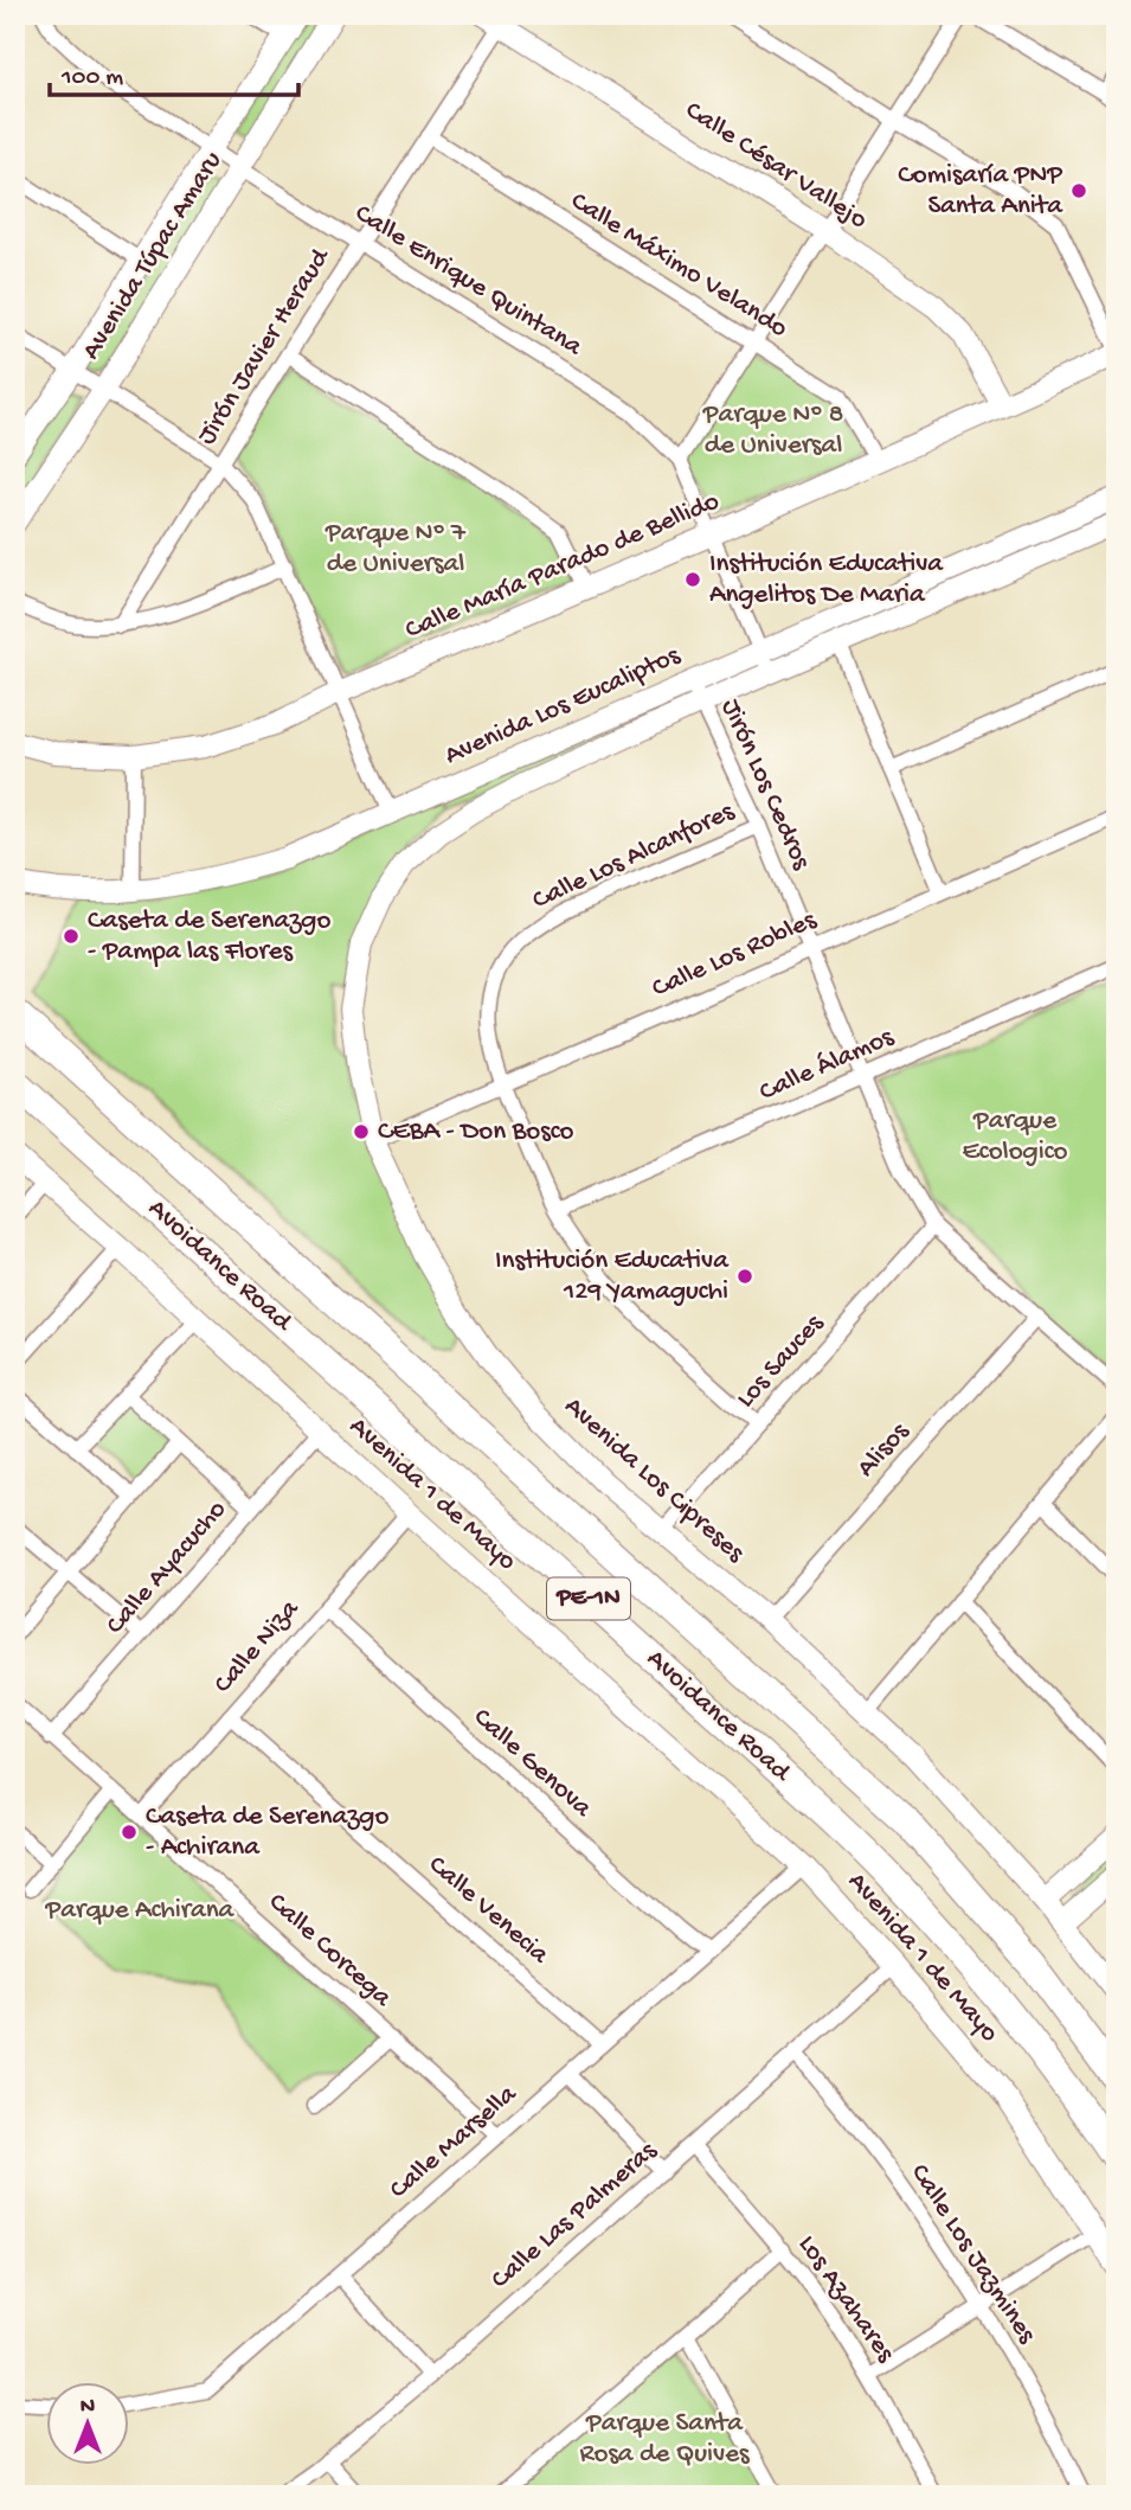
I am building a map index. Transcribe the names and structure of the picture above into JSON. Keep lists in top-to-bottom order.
{
  "streets": {
    "highway": ["Avoidance Road", "PE-1N"],
    "street": [
      "Calle César Vallejo",
      "Avenida Túpac Amaru",
      "Calle Máximo Velando",
      "Calle Enrique Quintana",
      "Jirón Javier Heraud",
      "Calle María Parado de Bellido",
      "Avenida Los Eucaliptos",
      "Jirón Los Cedros",
      "Calle Los Alcanfores",
      "Calle Los Robles",
      "Calle Álamos",
      "Los Sauces",
      "Alisos",
      "Avenida Los Cipreses",
      "Avenida 1 de Mayo",
      "Calle Ayacucho",
      "Calle Niza",
      "Calle Genova",
      "Calle Venecia",
      "Calle Corcega",
      "Calle Marsella",
      "Calle Las Palmeras",
      "Calle Los Jazmines",
      "Los Azahares"
    ]
  },
  "crossings": [
    ["Calle César Vallejo", "Jirón Javier Heraud"],
    ["Calle César Vallejo", "Calle María Parado de Bellido"],
    ["Avenida Túpac Amaru", "Calle Enrique Quintana"],
    ["Calle Máximo Velando", "Jirón Javier Heraud"],
    ["Calle Máximo Velando", "Calle María Parado de Bellido"],
    ["Calle Enrique Quintana", "Jirón Javier Heraud"],
    ["Calle Enrique Quintana", "Calle María Parado de Bellido"],
    ["Calle Enrique Quintana", "Avenida Los Eucaliptos"],
    ["Avenida Los Eucaliptos", "Jirón Los Cedros"],
    ["Avenida Los Eucaliptos", "Avenida Los Cipreses"],
    ["Jirón Los Cedros", "Calle Los Alcanfores"],
    ["Jirón Los Cedros", "Calle Los Robles"],
    ["Jirón Los Cedros", "Calle Álamos"],
    ["Jirón Los Cedros", "Los Sauces"],
    ["Jirón Los Cedros", "Alisos"],
    ["Calle Los Alcanfores", "Calle Los Robles"],
    ["Calle Los Alcanfores", "Calle Álamos"],
    ["Calle Los Alcanfores", "Los Sauces"],
    ["Calle Los Robles", "Avenida Los Cipreses"],
    ["Los Sauces", "Avenida Los Cipreses"],
    ["Alisos", "Avenida Los Cipreses"],
    ["Avenida 1 de Mayo", "Calle Ayacucho"],
    ["Avenida 1 de Mayo", "Calle Niza"],
    ["Avenida 1 de Mayo", "Calle Marsella"],
    ["Avenida 1 de Mayo", "Calle Las Palmeras"],
    ["Calle Ayacucho", "Calle Corcega"],
    ["Calle Niza", "Calle Genova"],
    ["Calle Niza", "Calle Venecia"],
    ["Calle Niza", "Calle Corcega"],
    ["Calle Genova", "Calle Marsella"],
    ["Calle Venecia", "Calle Marsella"],
    ["Calle Corcega", "Calle Marsella"],
    ["Calle Las Palmeras", "Calle Los Jazmines"],
    ["Calle Las Palmeras", "Los Azahares"]
  ],
  "parks": [
    "Parque Nº 8 de Universal",
    "Parque Nº 7 de Universal",
    "Parque Ecologico",
    "Parque Achirana",
    "Parque Santa Rosa de Quives"
  ],
  "places": [
    "Comisaría PNP Santa Anita",
    "Institución Educativa Angelitos De Maria",
    "Caseta de Serenazgo - Pampa las Flores",
    "CEBA - Don Bosco",
    "Institución Educativa 129 Yamaguchi",
    "Caseta de Serenazgo - Achirana"
  ],
  "scale_bar": "100 m",
  "north": "top"
}
